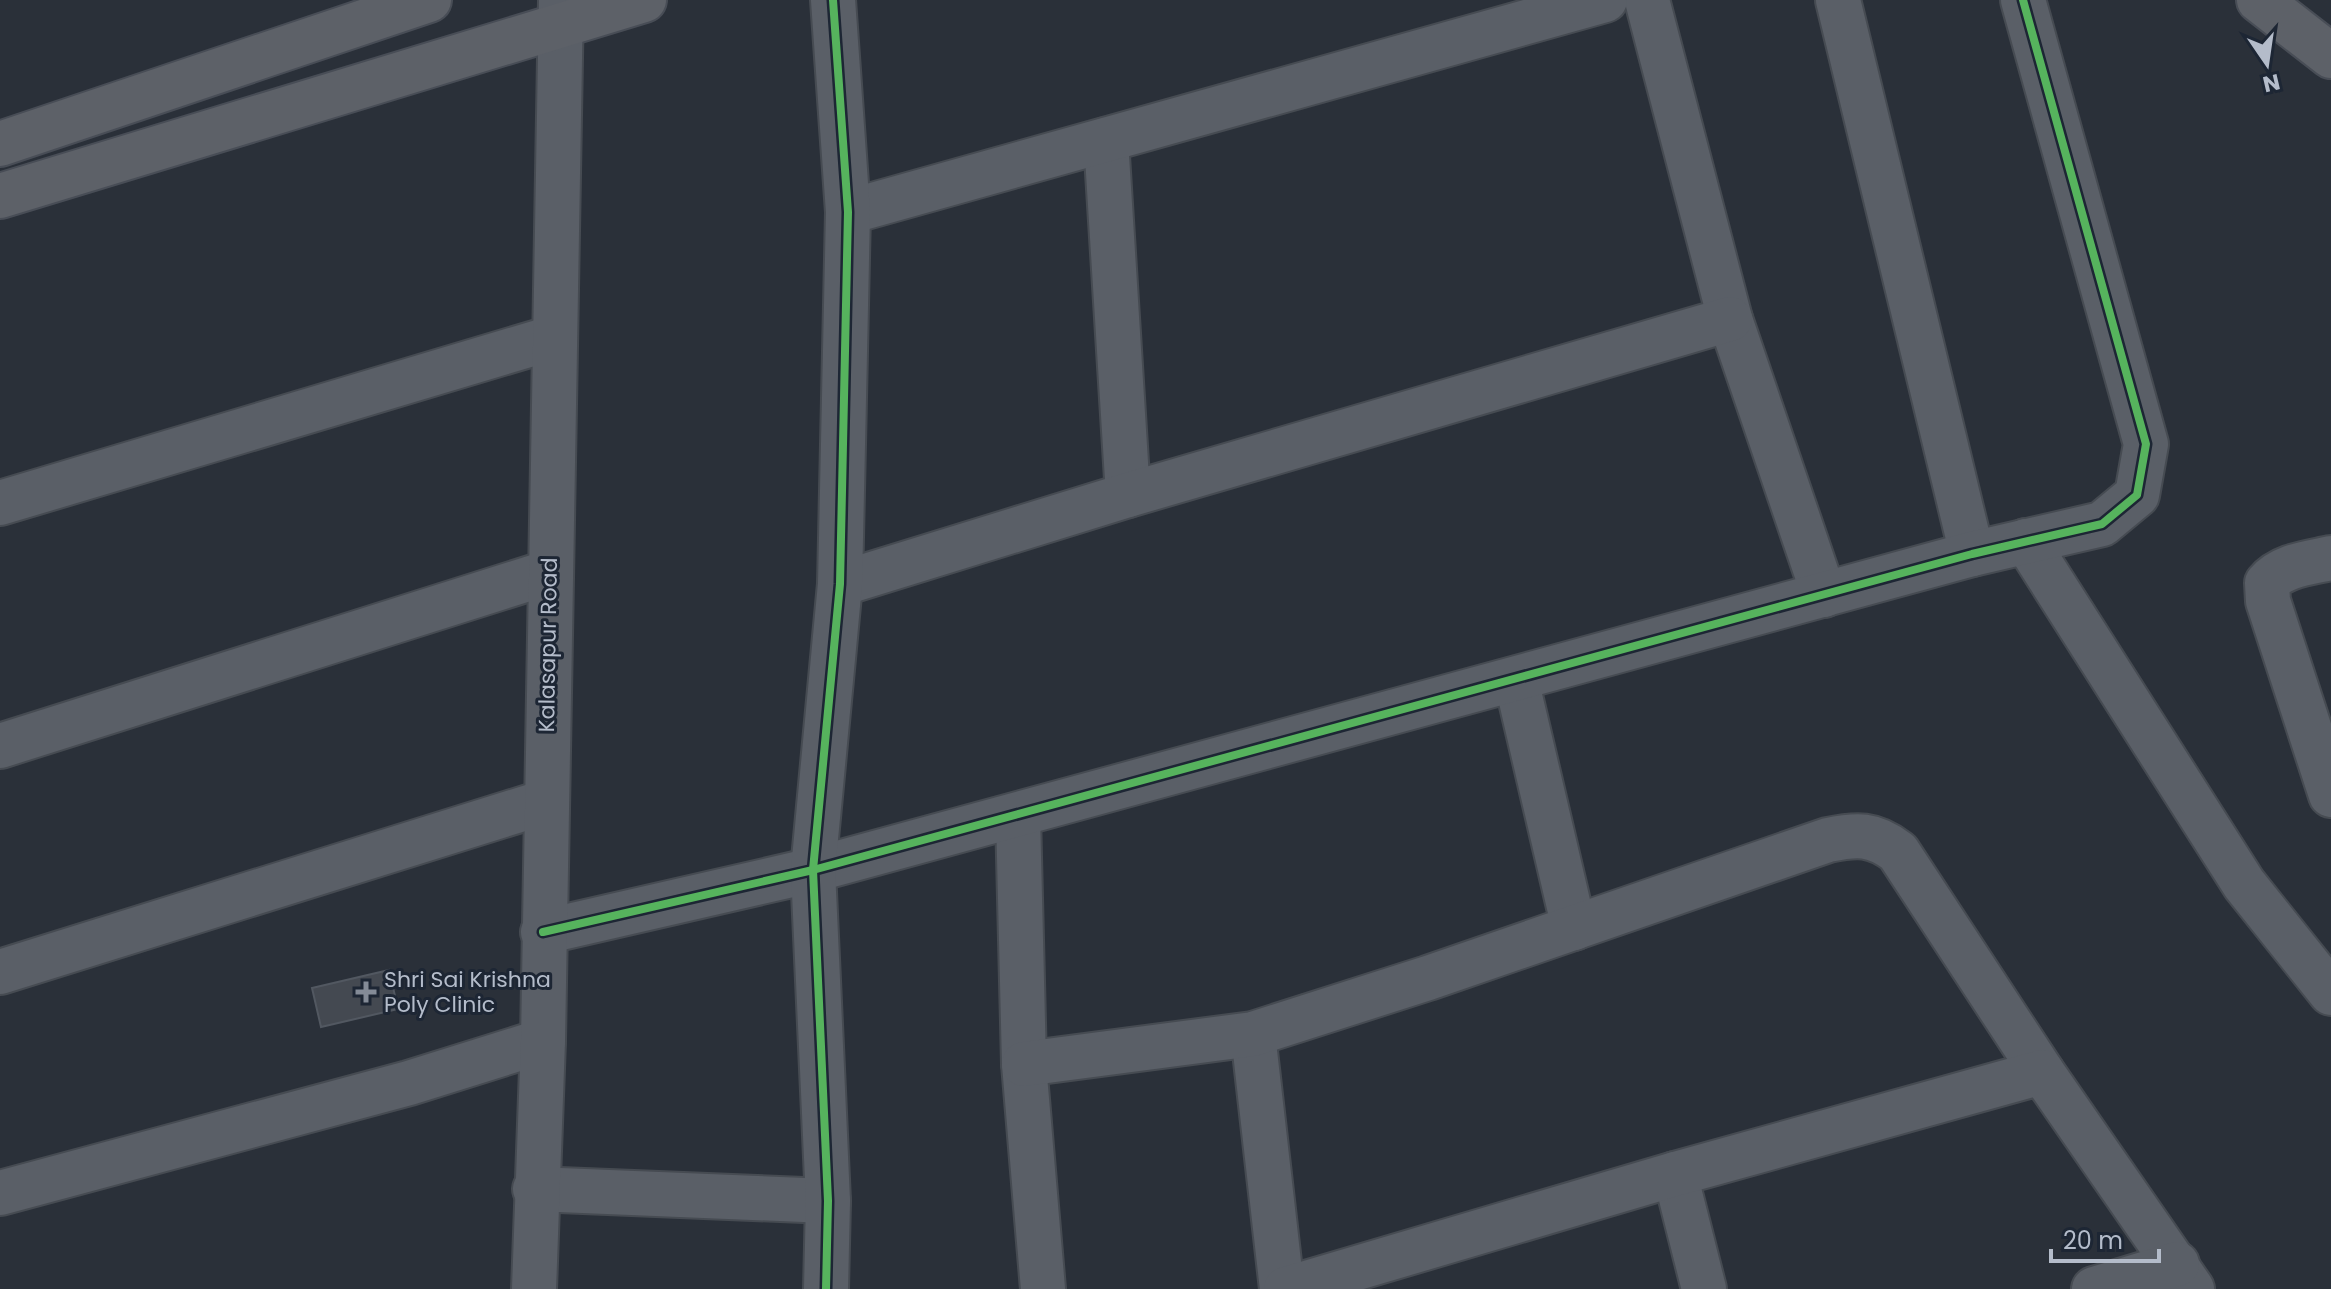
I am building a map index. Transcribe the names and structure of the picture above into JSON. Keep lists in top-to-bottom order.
{
  "streets": {
    "street": ["Kalasapur Road"]
  },
  "places": {
    "health": ["Shri Sai Krishna Poly Clinic"]
  },
  "scale_bar": "20 m",
  "north": "bottom"
}
